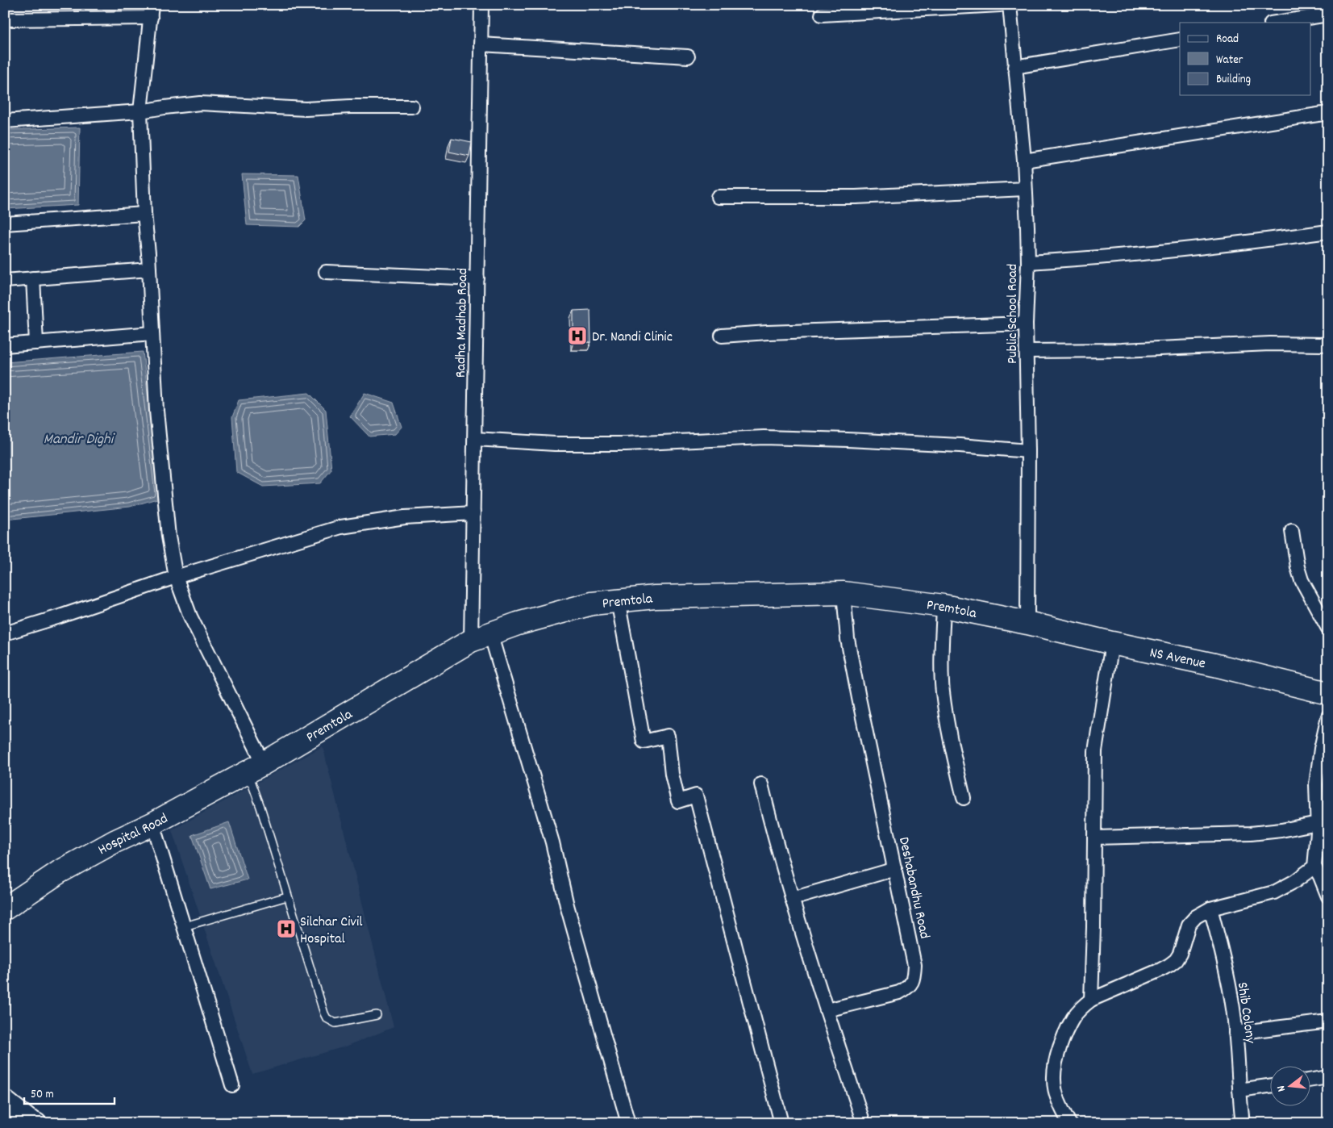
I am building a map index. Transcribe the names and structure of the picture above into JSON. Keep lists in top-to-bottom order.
{
  "streets": {
    "highway": ["Premtola", "NS Avenue", "Hospital Road"],
    "street": [
      "Public School Road",
      "Radha Madhab Road",
      "Deshabandhu Road",
      "Shib Colony"
    ]
  },
  "crossings": [
    ["Public School Road", "Premtola"],
    ["Public School Road", "NS Avenue"],
    ["Radha Madhab Road", "Premtola"],
    ["Premtola", "NS Avenue"],
    ["Premtola", "Hospital Road"],
    ["Premtola", "Deshabandhu Road"]
  ],
  "water": ["Mandir Dighi"],
  "places": {
    "hospital": ["Dr. Nandi Clinic", "Silchar Civil Hospital"]
  },
  "legend": ["Road", "Water", "Building"],
  "scale_bar": "50 m",
  "north": "left"
}
